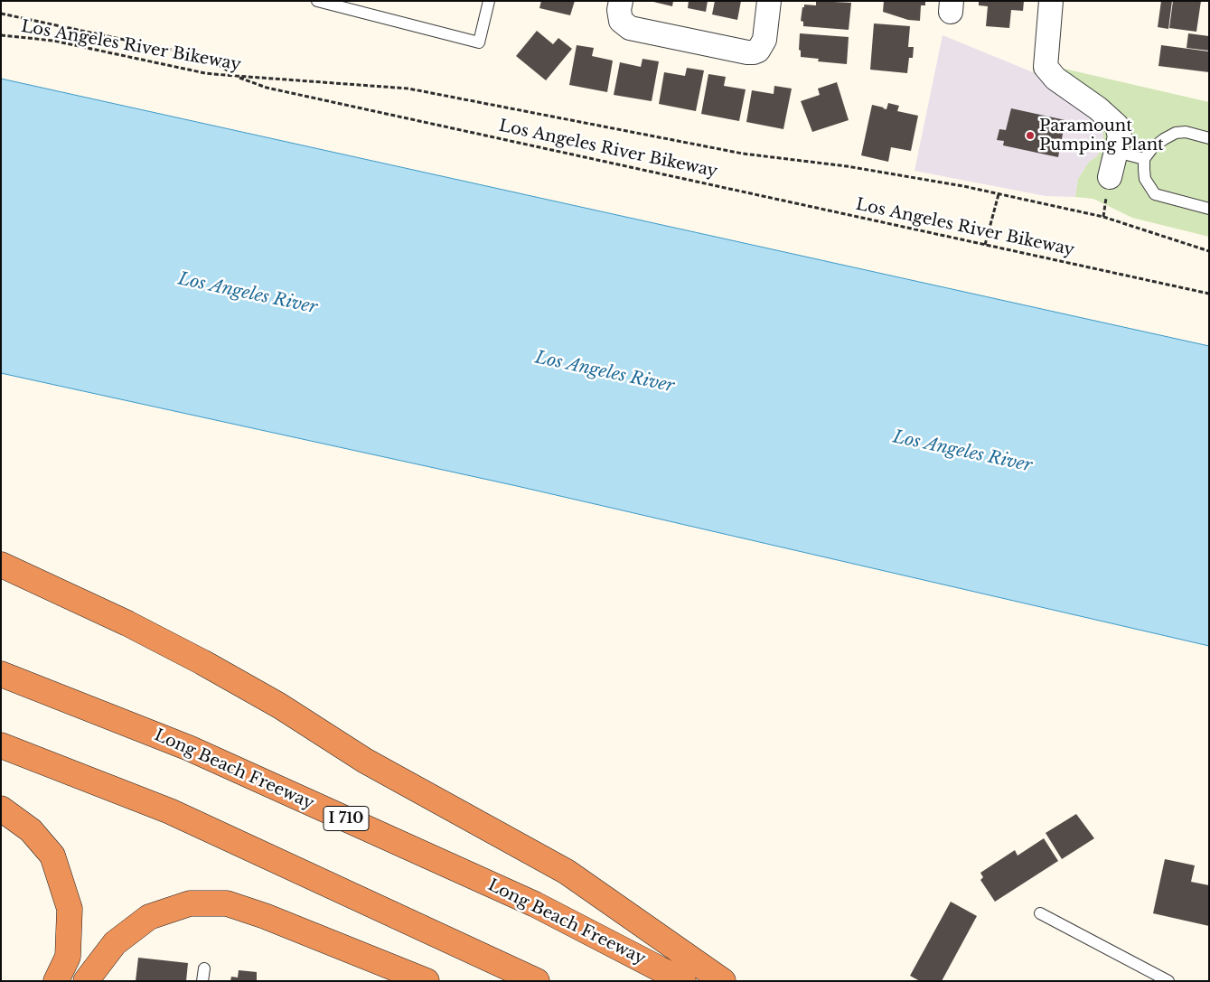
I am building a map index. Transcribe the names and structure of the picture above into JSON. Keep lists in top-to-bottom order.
{
  "streets": {
    "highway": ["Long Beach Freeway", "I 710"],
    "path": ["Los Angeles River Bikeway"]
  },
  "water": ["Los Angeles River"],
  "places": ["Paramount Pumping Plant"]
}
